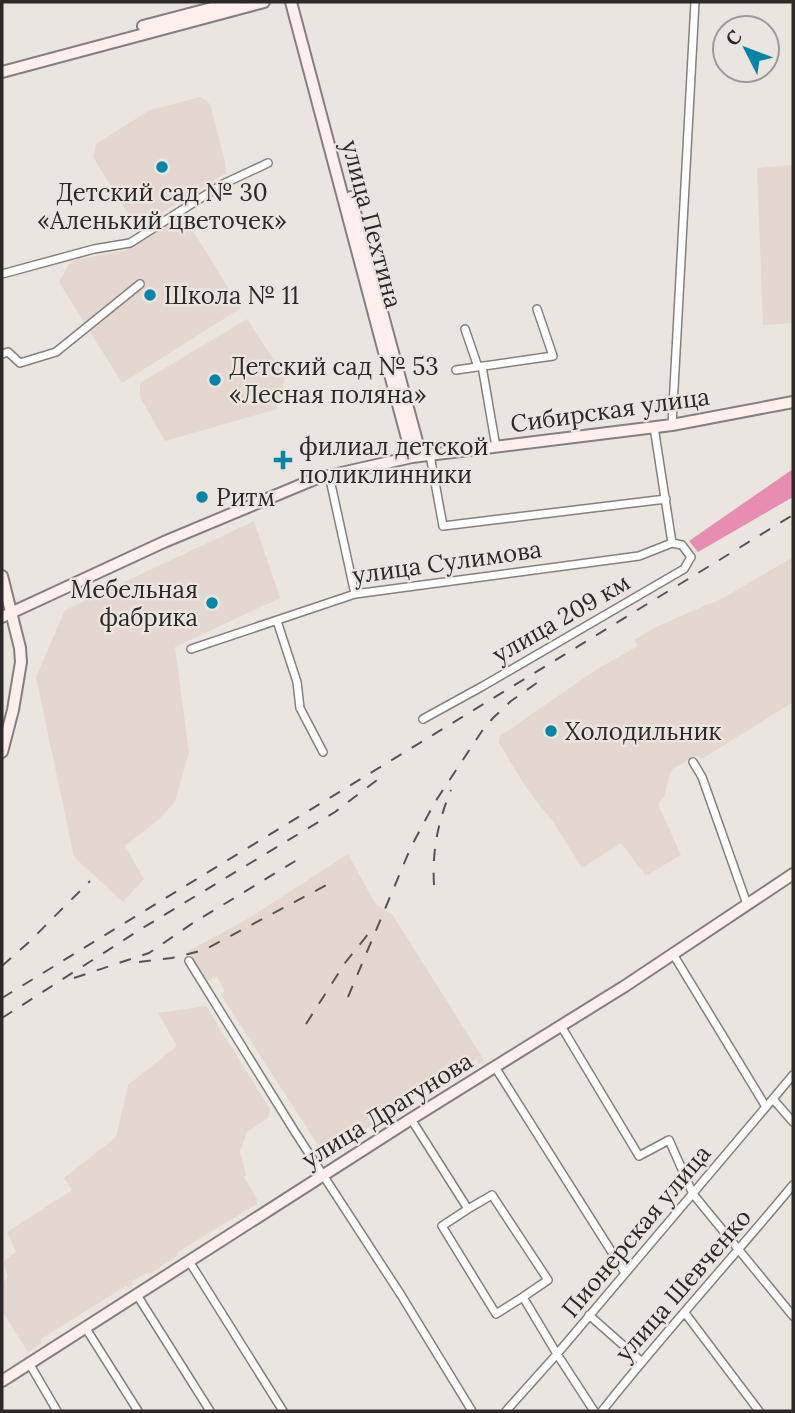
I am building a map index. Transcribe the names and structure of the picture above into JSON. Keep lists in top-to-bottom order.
{
  "streets": {
    "main road": ["улица Пехтина", "Сибирская улица", "улица Драгунова"],
    "street": [
      "улица Сулимова",
      "улица 209 км",
      "Пионерская улица",
      "улица Шевченко"
    ]
  },
  "crossings": [
    ["улица Пехтина", "Сибирская улица"],
    ["улица Сулимова", "улица 209 км"]
  ],
  "places": {
    "other": [
      "Детский сад № 30 «Аленький цветочек»",
      "Школа № 11",
      "Детский сад № 53 «Лесная поляна»",
      "Ритм",
      "Мебельная фабрика",
      "Холодильник"
    ],
    "health": ["филиал детской поликлинники"]
  },
  "north": "top left"
}
